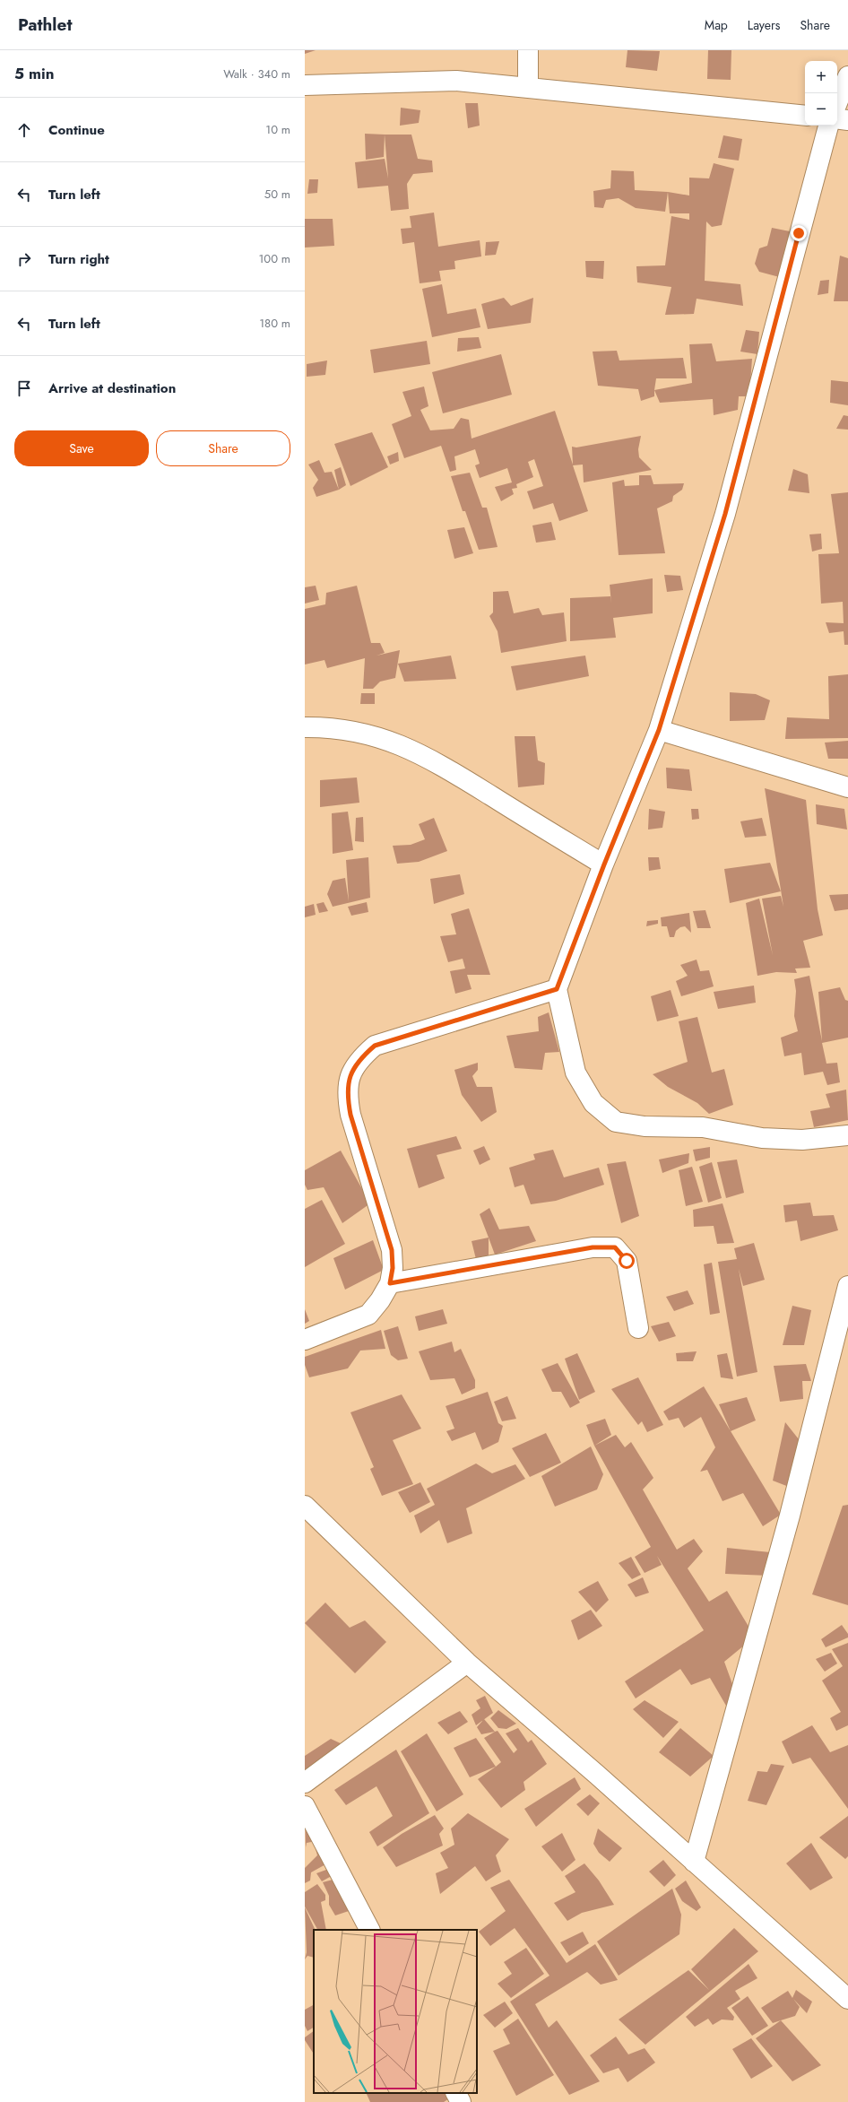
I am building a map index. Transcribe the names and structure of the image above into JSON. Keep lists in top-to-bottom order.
{
  "page": {
    "header": "Pathlet",
    "nav": ["Map", "Layers", "Share"],
    "heading": ["5 min", "Walk · 340 m"],
    "map_buttons": ["+", "−"],
    "list": [
      ["Continue", "10 m"],
      ["Turn left", "50 m"],
      ["Turn right", "100 m"],
      ["Turn left", "180 m"],
      "Arrive at destination"
    ],
    "buttons": ["Save", "Share"]
  }
}
